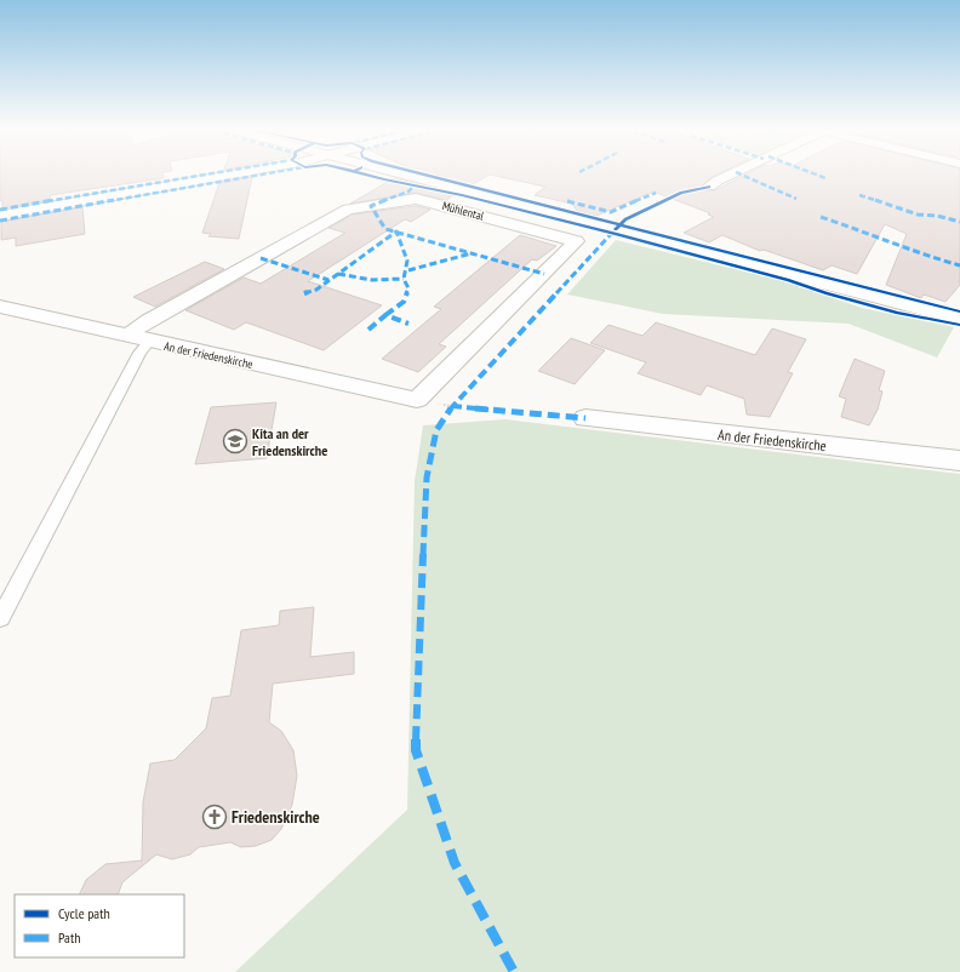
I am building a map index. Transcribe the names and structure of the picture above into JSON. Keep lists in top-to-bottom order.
{
  "streets": {
    "street": ["Mühlental", "An der Friedenskirche"]
  },
  "crossings": [
    ["Mühlental", "An der Friedenskirche"]
  ],
  "places": {
    "school or university": ["Kita an der Friedenskirche"],
    "church": ["Friedenskirche"]
  },
  "legend": ["Cycle path", "Path"]
}
